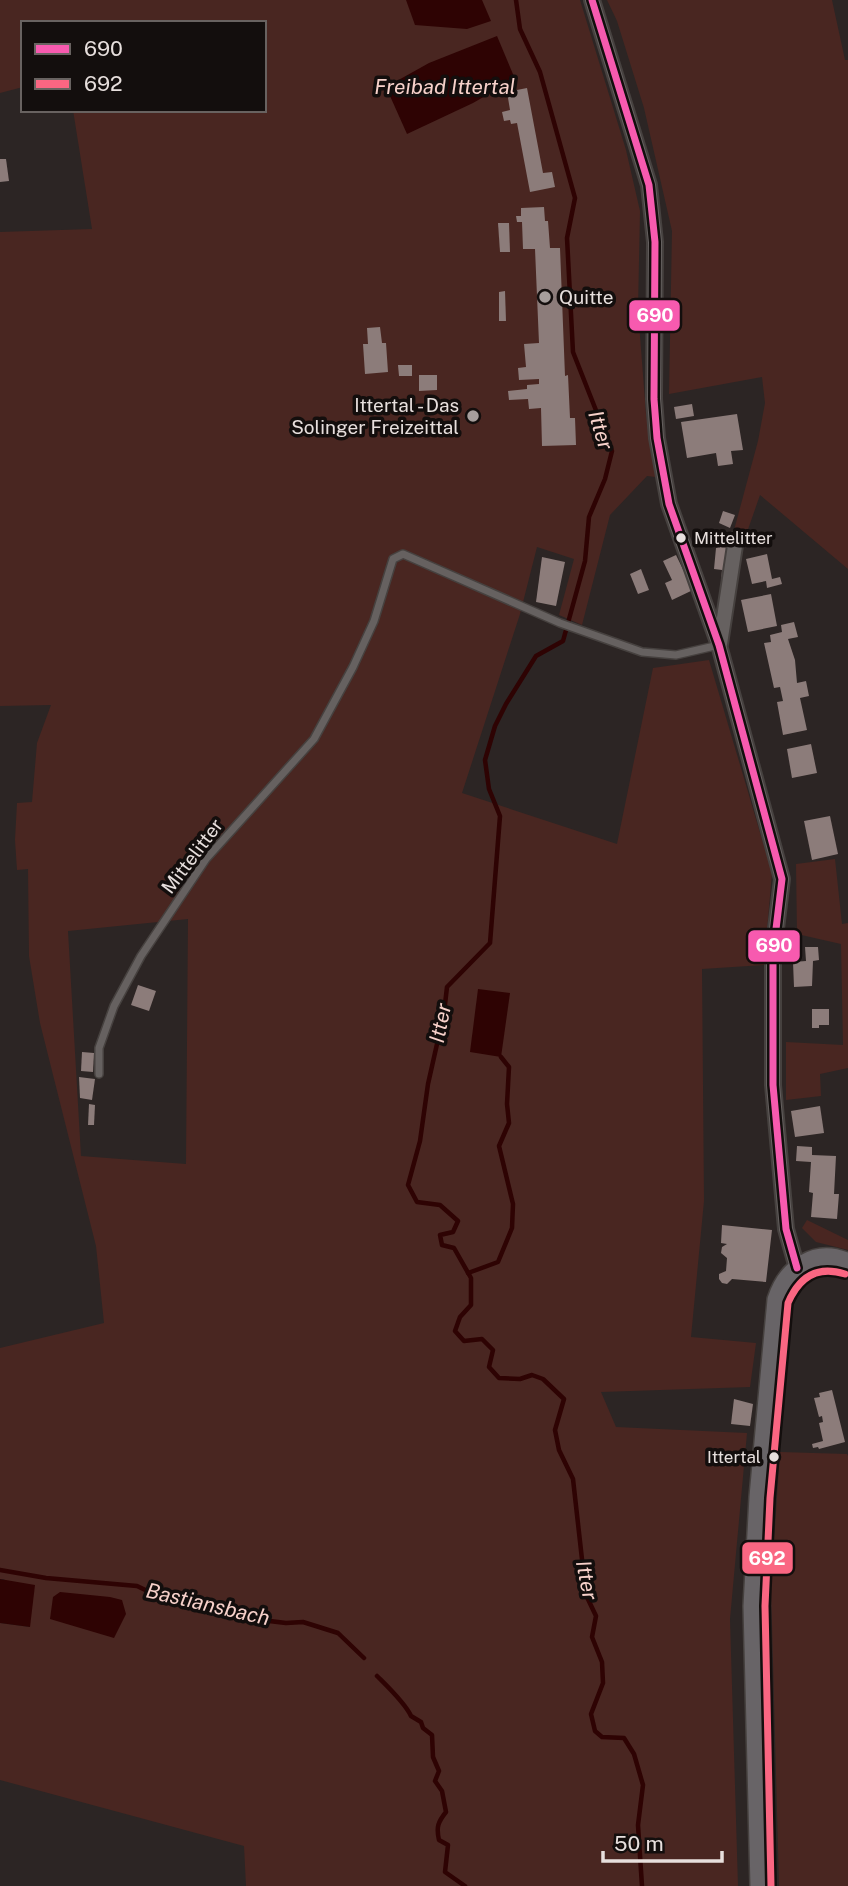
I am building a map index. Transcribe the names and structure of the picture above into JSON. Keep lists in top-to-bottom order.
{
  "streets": {
    "lane": ["Mittelitter"]
  },
  "water": ["Freibad Ittertal", "Itter", "Bastiansbach"],
  "places": [
    "Quitte",
    "Ittertal - Das Solinger Freizeittal",
    "Mittelitter",
    "Ittertal"
  ],
  "lines": ["transit line 690", "transit line 692"],
  "legend": ["690", "692"],
  "scale_bar": "50 m"
}
